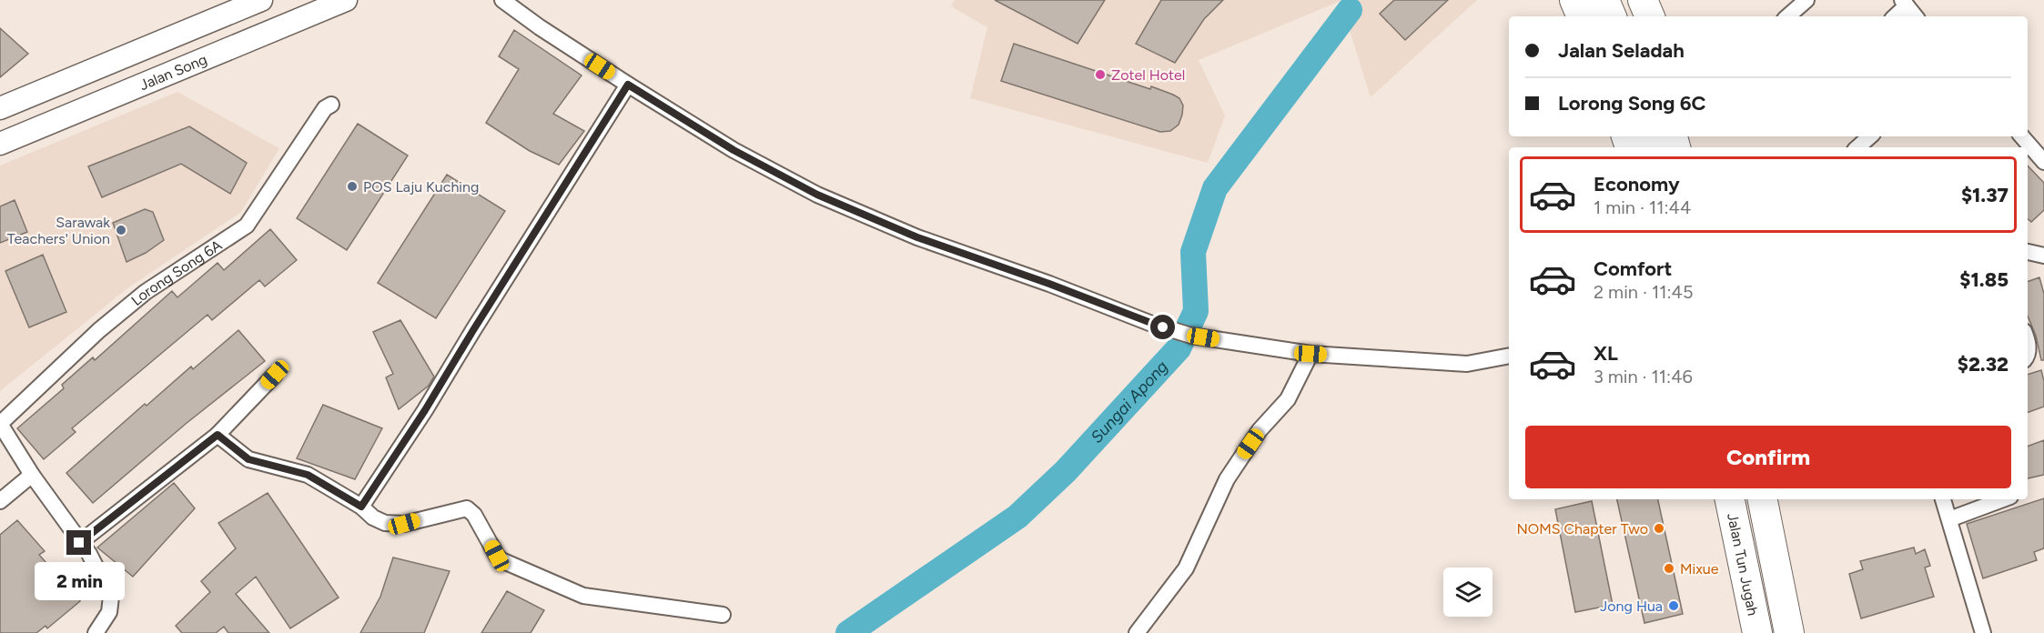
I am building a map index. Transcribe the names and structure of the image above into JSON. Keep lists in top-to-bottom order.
{
  "streets": {
    "highway": ["Jalan Tun Jugah"],
    "main road": ["Jalan Song"],
    "street": ["Lorong Song 6A"]
  },
  "water": ["Sungai Apong"],
  "places": [
    "Zotel Hotel",
    "POS Laju Kuching",
    "Sarawak Teachers' Union",
    "NOMS Chapter Two",
    "Mixue",
    "Jong Hua"
  ],
  "page": {
    "banner": ["Jalan Seladah", "Lorong Song 6C"],
    "list": [
      {
        "name": "Economy",
        "note": "1 min · 11:44",
        "value": "$1.37"
      },
      {
        "name": "Comfort",
        "note": "2 min · 11:45",
        "value": "$1.85"
      },
      {
        "name": "XL",
        "note": "3 min · 11:46",
        "value": "$2.32"
      }
    ],
    "buttons": "Confirm",
    "bubble": "2 min"
  }
}
